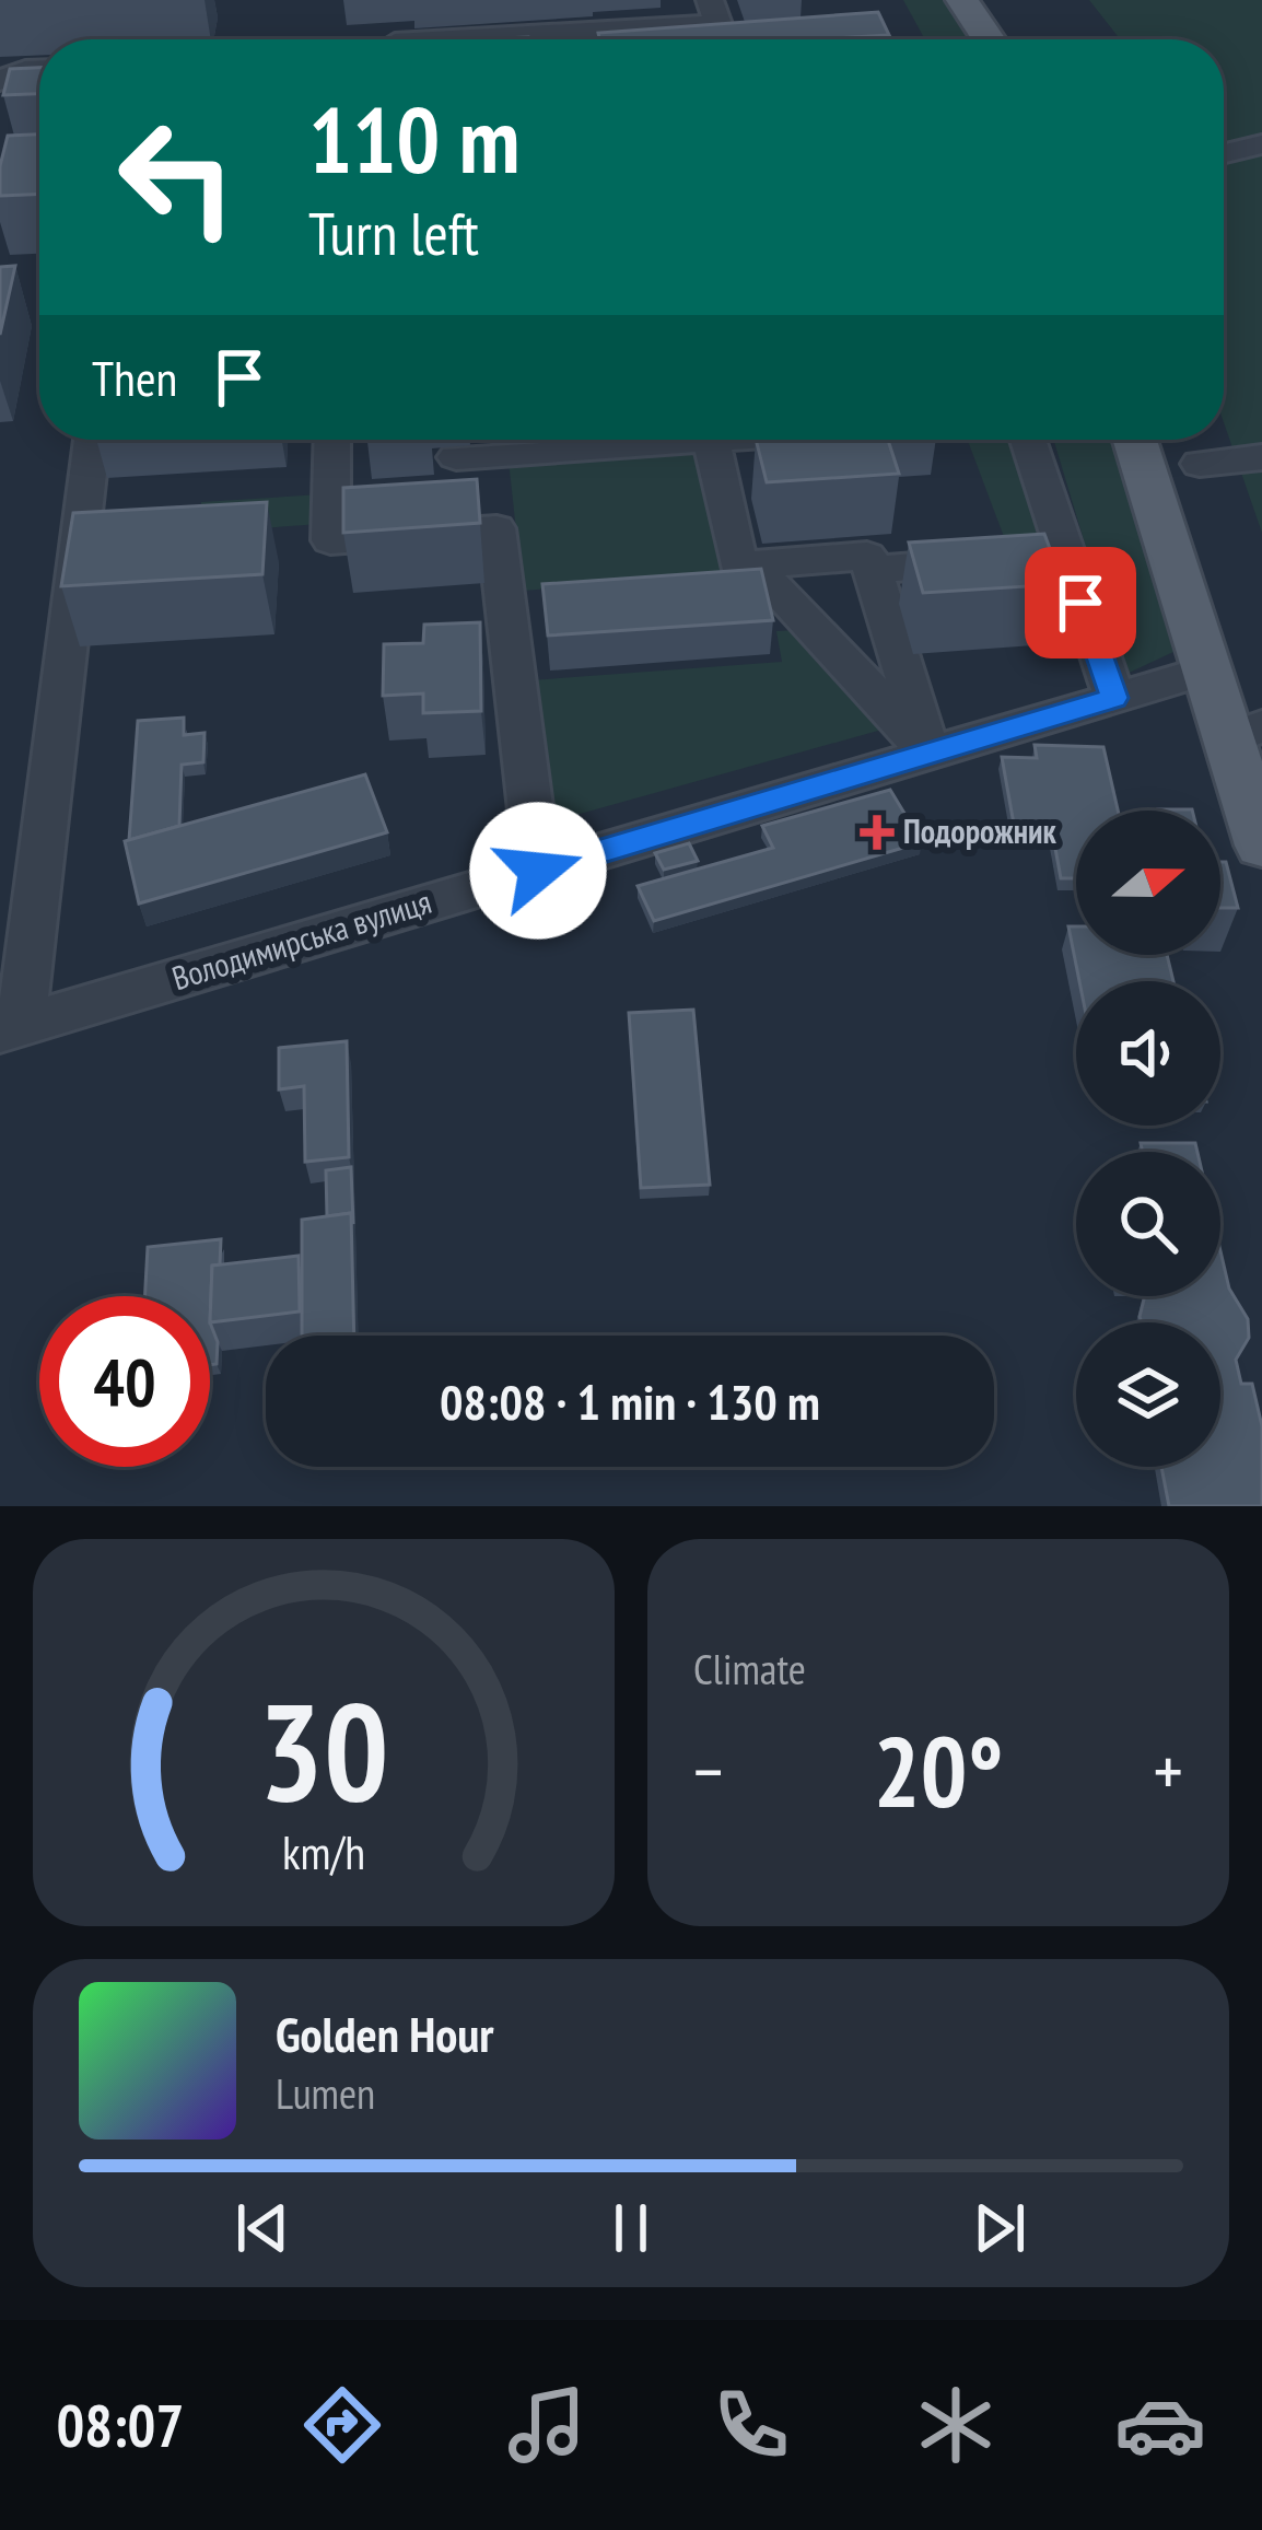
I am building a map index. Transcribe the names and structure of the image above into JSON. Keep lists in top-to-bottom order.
{
  "streets": {
    "street": ["Володимирська вулиця"]
  },
  "places": {
    "health": ["Подорожник"]
  },
  "north": "right",
  "page": {
    "turn": ["110 m", "Turn left"],
    "then": "Then",
    "limit": "40",
    "trip": "08:08 · 1 min · 130 m",
    "tile": "Climate",
    "heat": ["−", "20°", "+"],
    "song": ["Golden Hour", "Lumen"],
    "tabs": "08:07",
    "gauge": ["30", "km/h"]
  }
}
